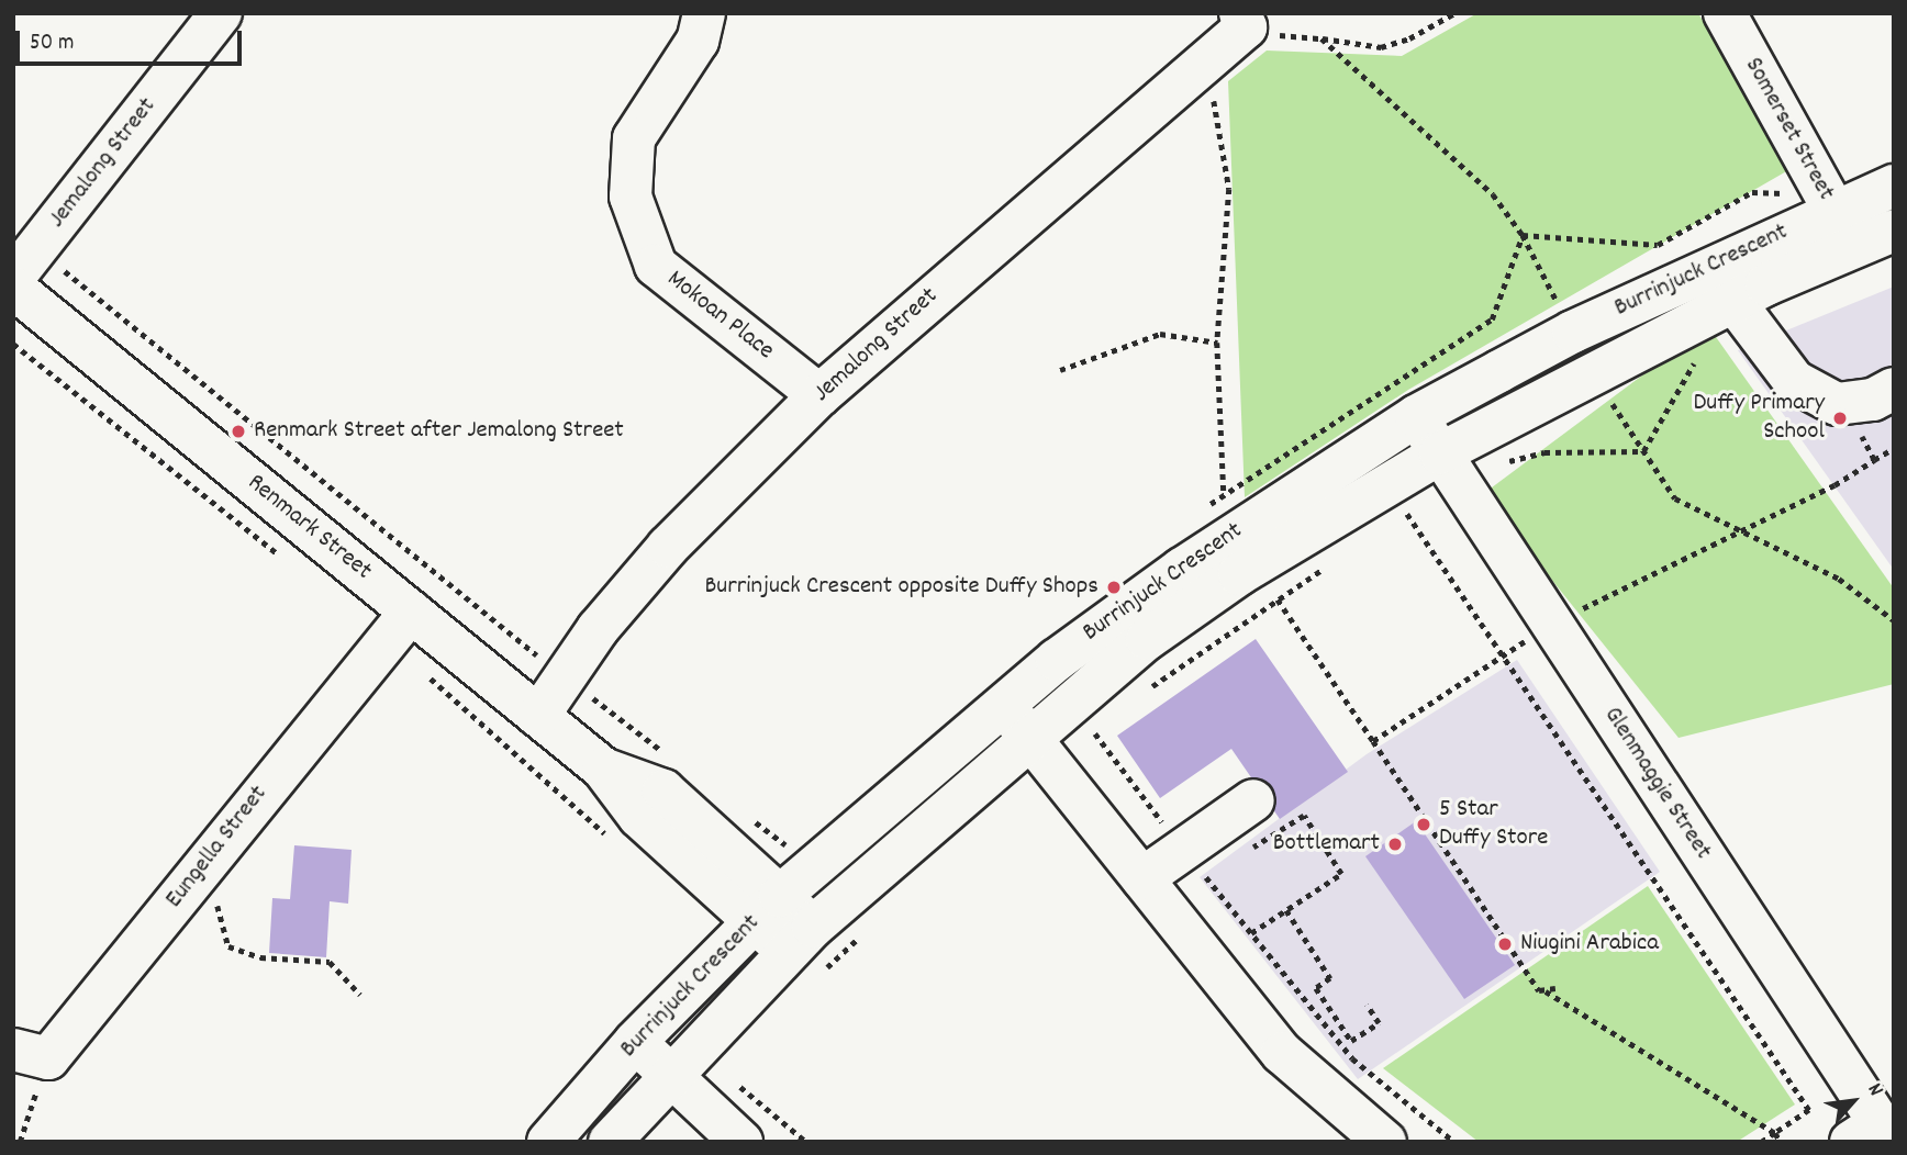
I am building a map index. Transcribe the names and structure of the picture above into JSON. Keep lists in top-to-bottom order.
{
  "streets": {
    "street": [
      "Somerset Street",
      "Jemalong Street",
      "Burrinjuck Crescent",
      "Mokoan Place",
      "Renmark Street",
      "Glenmaggie Street",
      "Eungella Street"
    ]
  },
  "crossings": [
    ["Somerset Street", "Burrinjuck Crescent"],
    ["Jemalong Street", "Mokoan Place"],
    ["Jemalong Street", "Renmark Street"],
    ["Burrinjuck Crescent", "Renmark Street"],
    ["Burrinjuck Crescent", "Glenmaggie Street"],
    ["Renmark Street", "Eungella Street"]
  ],
  "places": [
    "Duffy Primary School",
    "Renmark Street after Jemalong Street",
    "Burrinjuck Crescent opposite Duffy Shops",
    "5 Star Duffy Store",
    "Bottlemart",
    "Niugini Arabica"
  ],
  "scale_bar": "50 m",
  "north": "top right"
}
